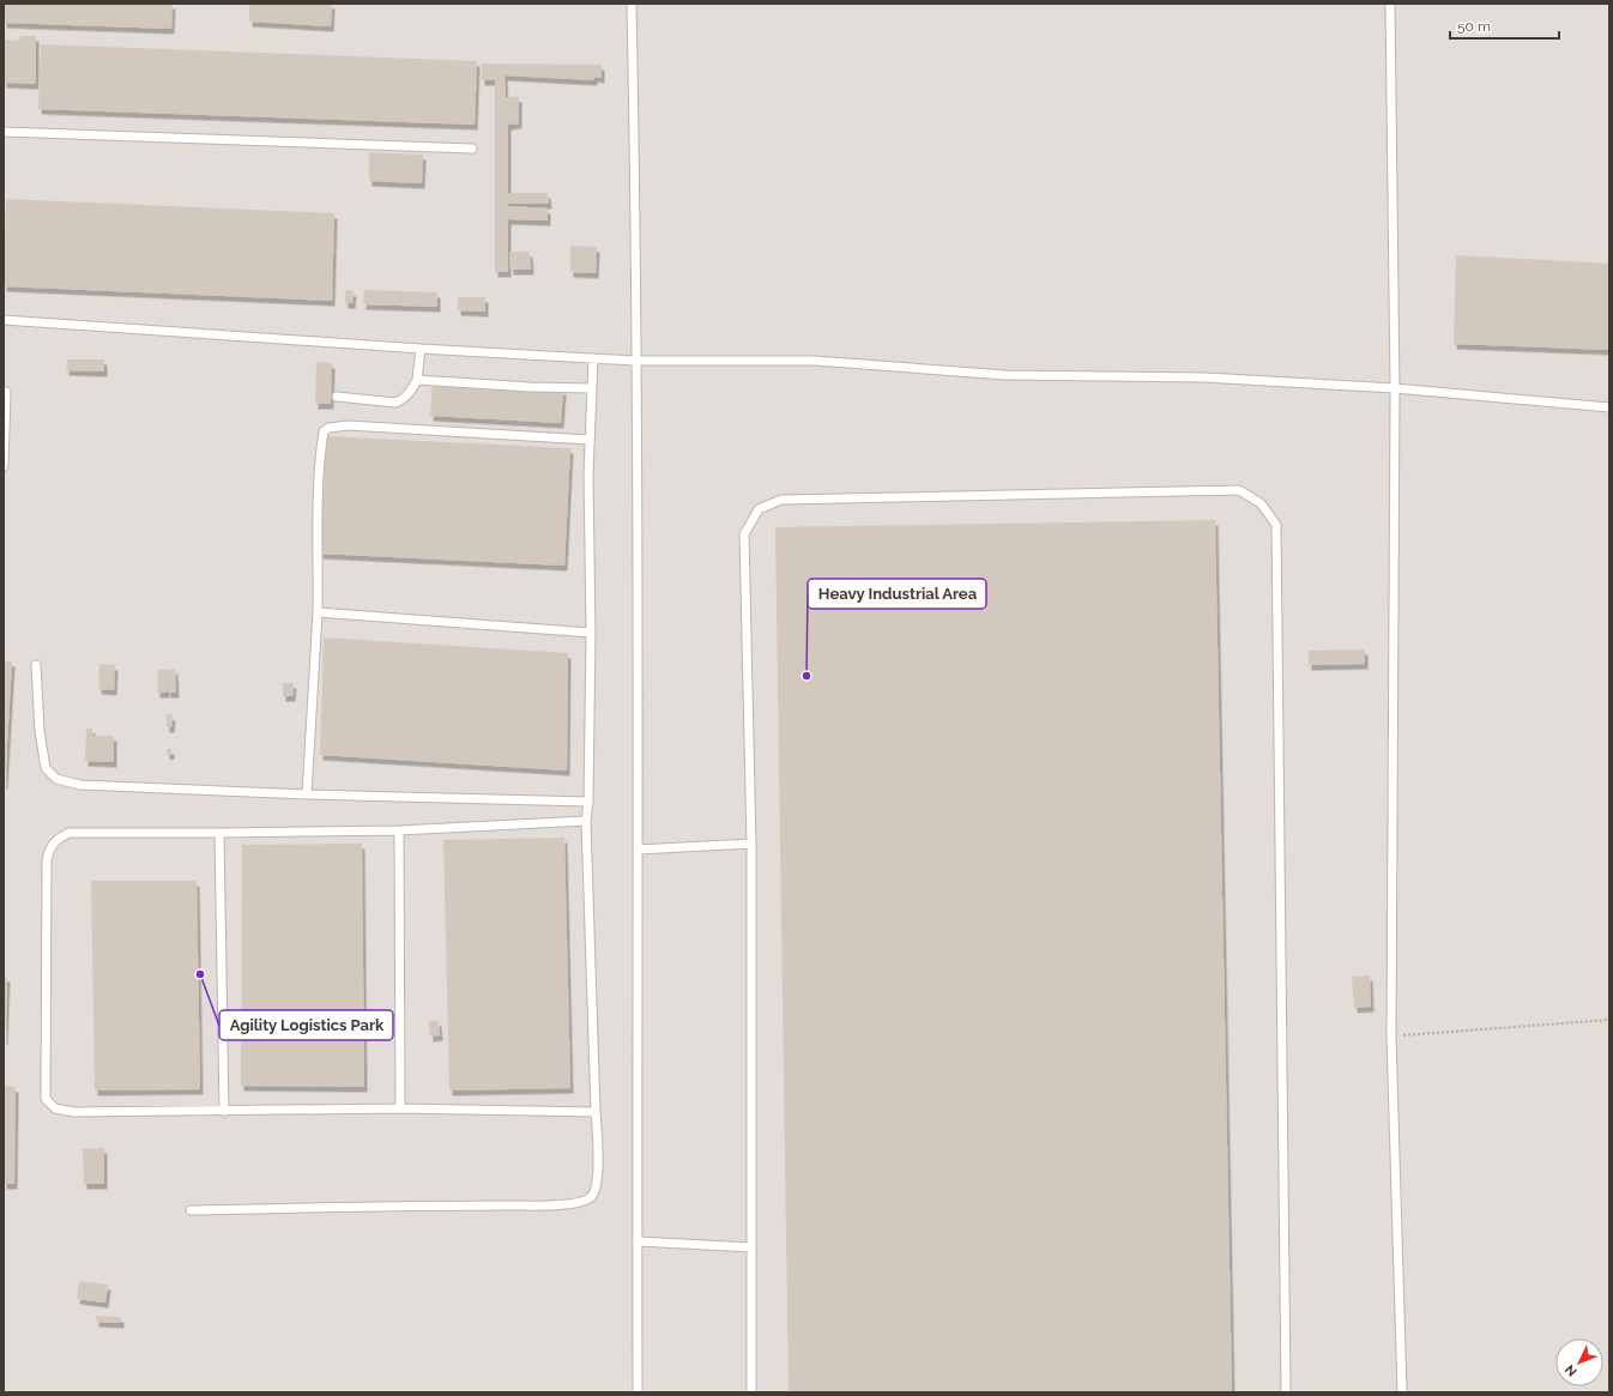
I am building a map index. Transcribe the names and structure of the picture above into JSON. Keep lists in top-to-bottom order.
{
  "places": ["Heavy Industrial Area", "Agility Logistics Park"],
  "scale_bar": "50 m",
  "north": "bottom left"
}
